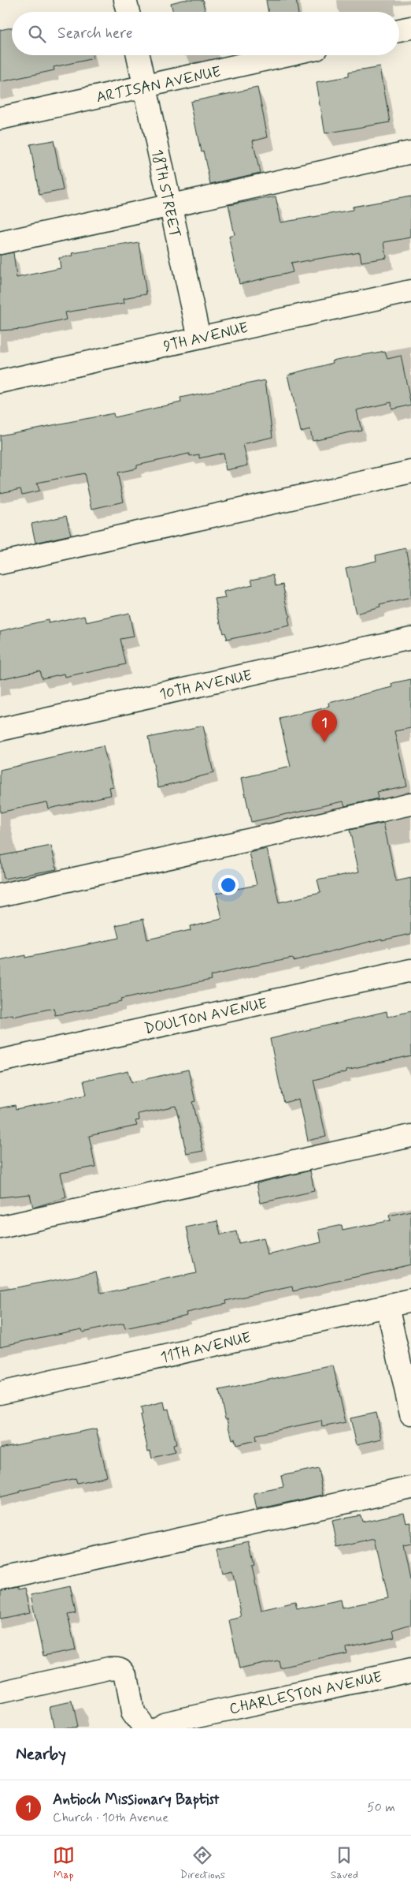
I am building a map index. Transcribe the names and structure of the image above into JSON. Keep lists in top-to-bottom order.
{
  "streets": {
    "street": [
      "ARTISAN AVENUE",
      "18TH STREET",
      "9TH AVENUE",
      "10TH AVENUE",
      "DOULTON AVENUE",
      "11TH AVENUE",
      "CHARLESTON AVENUE"
    ]
  },
  "crossings": [
    ["ARTISAN AVENUE", "18TH STREET"],
    ["18TH STREET", "9TH AVENUE"]
  ],
  "page": {
    "search": "Search here",
    "pins": "1",
    "heading": "Nearby",
    "list": [
      {
        "mark": "1",
        "name": "Antioch Missionary Baptist",
        "note": "Church · 10th Avenue",
        "value": "50 m"
      }
    ],
    "nav": ["Map", "Directions", "Saved"]
  }
}
